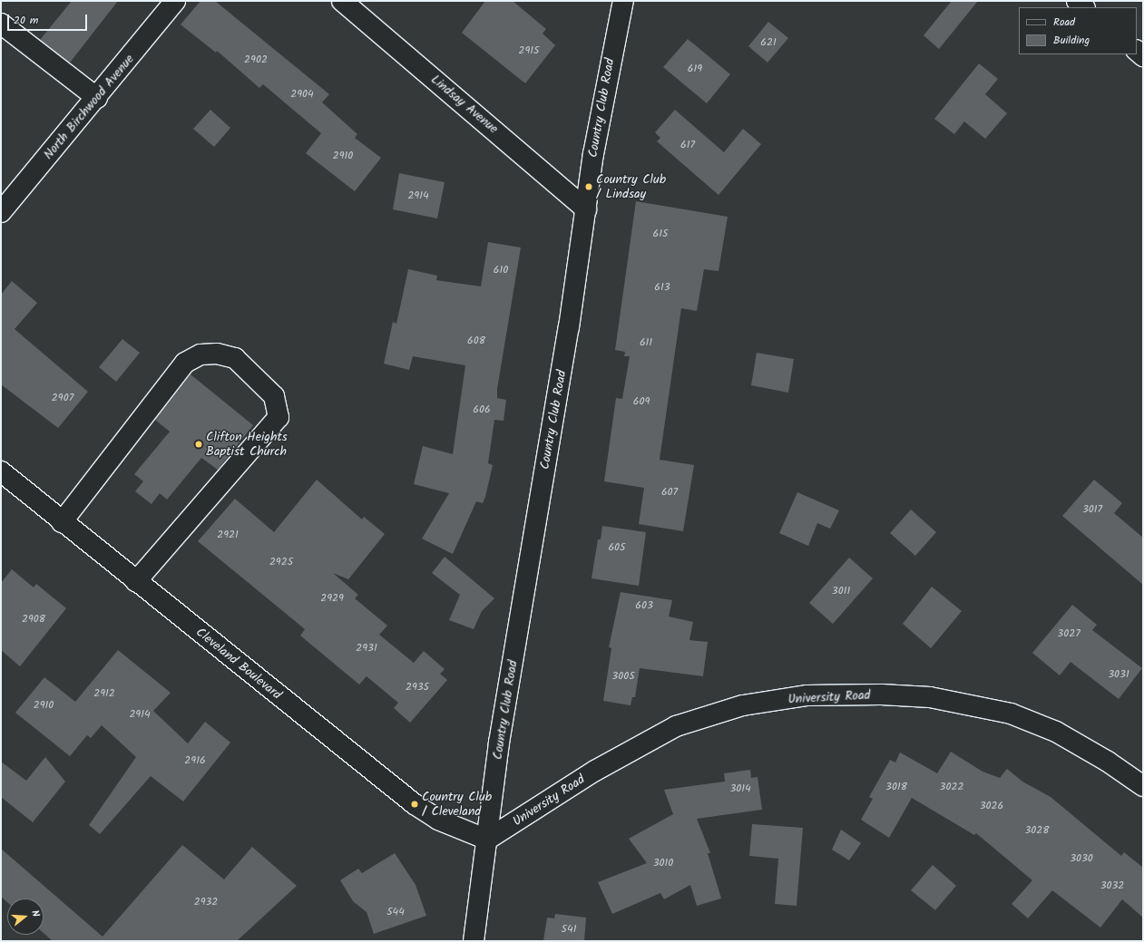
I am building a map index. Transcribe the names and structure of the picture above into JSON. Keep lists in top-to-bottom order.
{
  "streets": {
    "street": [
      "Lindsay Avenue",
      "North Birchwood Avenue",
      "Country Club Road",
      "Cleveland Boulevard",
      "University Road"
    ]
  },
  "crossings": [
    ["Lindsay Avenue", "Country Club Road"],
    ["Country Club Road", "Cleveland Boulevard"],
    ["Country Club Road", "University Road"],
    ["Cleveland Boulevard", "University Road"]
  ],
  "places": ["Country Club / Lindsay", "Clifton Heights Baptist Church", "Country Club / Cleveland"],
  "house_numbers": [
    "621",
    "2915",
    "2902",
    "619",
    "2904",
    "617",
    "2910",
    "2914",
    "615",
    "610",
    "613",
    "608",
    "611",
    "2907",
    "609",
    "606",
    "607",
    "3017",
    "2921",
    "605",
    "2925",
    "3011",
    "2929",
    "603",
    "2908",
    "3027",
    "2931",
    "3031",
    "3005",
    "2935",
    "2912",
    "2910",
    "2914",
    "2916",
    "3018",
    "3022",
    "3014",
    "3026",
    "3028",
    "3030",
    "3010",
    "3032",
    "2932",
    "544",
    "541"
  ],
  "legend": ["Road", "Building"],
  "scale_bar": "20 m",
  "north": "right"
}
